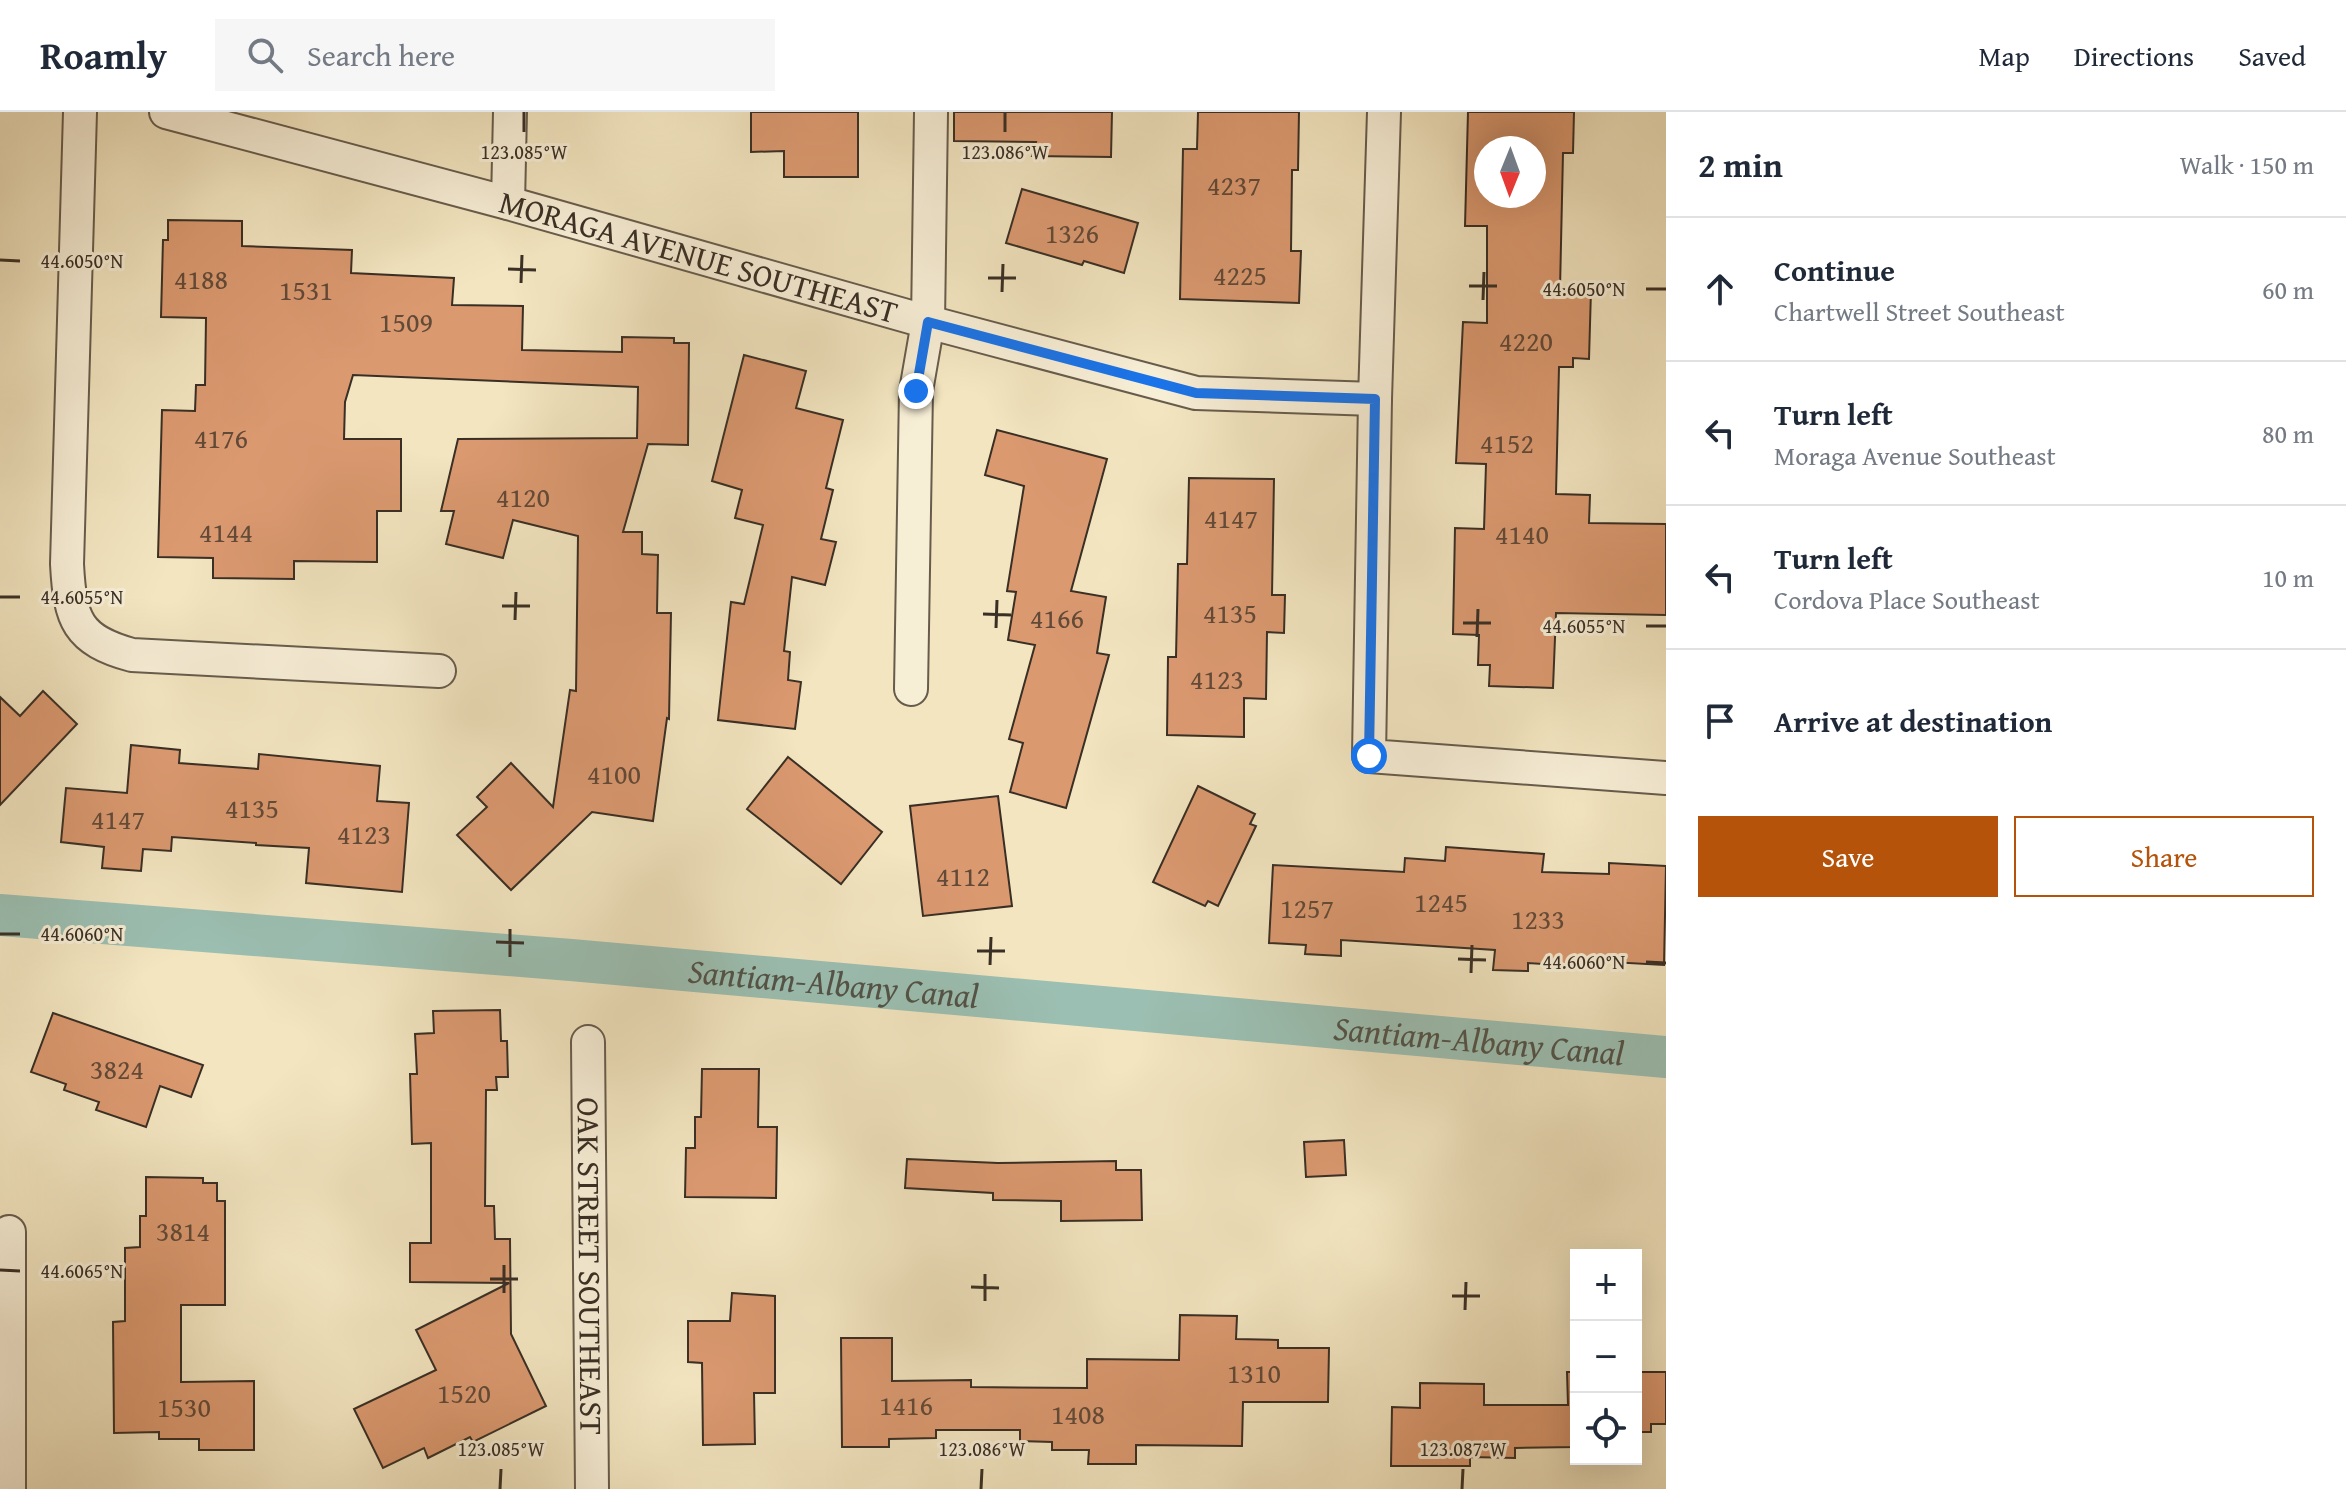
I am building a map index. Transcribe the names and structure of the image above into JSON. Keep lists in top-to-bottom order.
{
  "streets": {
    "street": ["MORAGA AVENUE SOUTHEAST", "OAK STREET SOUTHEAST"]
  },
  "water": ["Santiam-Albany Canal"],
  "house_numbers": [
    "4237",
    "1326",
    "4225",
    "4188",
    "1531",
    "1509",
    "4220",
    "4176",
    "4152",
    "4120",
    "4147",
    "4144",
    "4140",
    "4135",
    "4166",
    "4123",
    "4100",
    "4135",
    "4147",
    "4123",
    "4112",
    "1245",
    "1257",
    "1233",
    "3824",
    "3814",
    "1310",
    "1520",
    "1416",
    "1530",
    "1408"
  ],
  "north": "bottom",
  "page": {
    "header": "Roamly",
    "search": "Search here",
    "nav": ["Map", "Directions", "Saved"],
    "heading": ["2 min", "Walk · 150 m"],
    "list": [
      ["Continue", "Chartwell Street Southeast", "60 m"],
      ["Turn left", "Moraga Avenue Southeast", "80 m"],
      ["Turn left", "Cordova Place Southeast", "10 m"],
      "Arrive at destination"
    ],
    "buttons": ["Save", "Share"],
    "map_buttons": ["+", "−"]
  },
  "coordinates": [
    "123.085°W",
    "123.086°W",
    "44.6050°N",
    "44.6055°N",
    "44.6060°N",
    "44.6065°N",
    "123.087°W"
  ]
}
